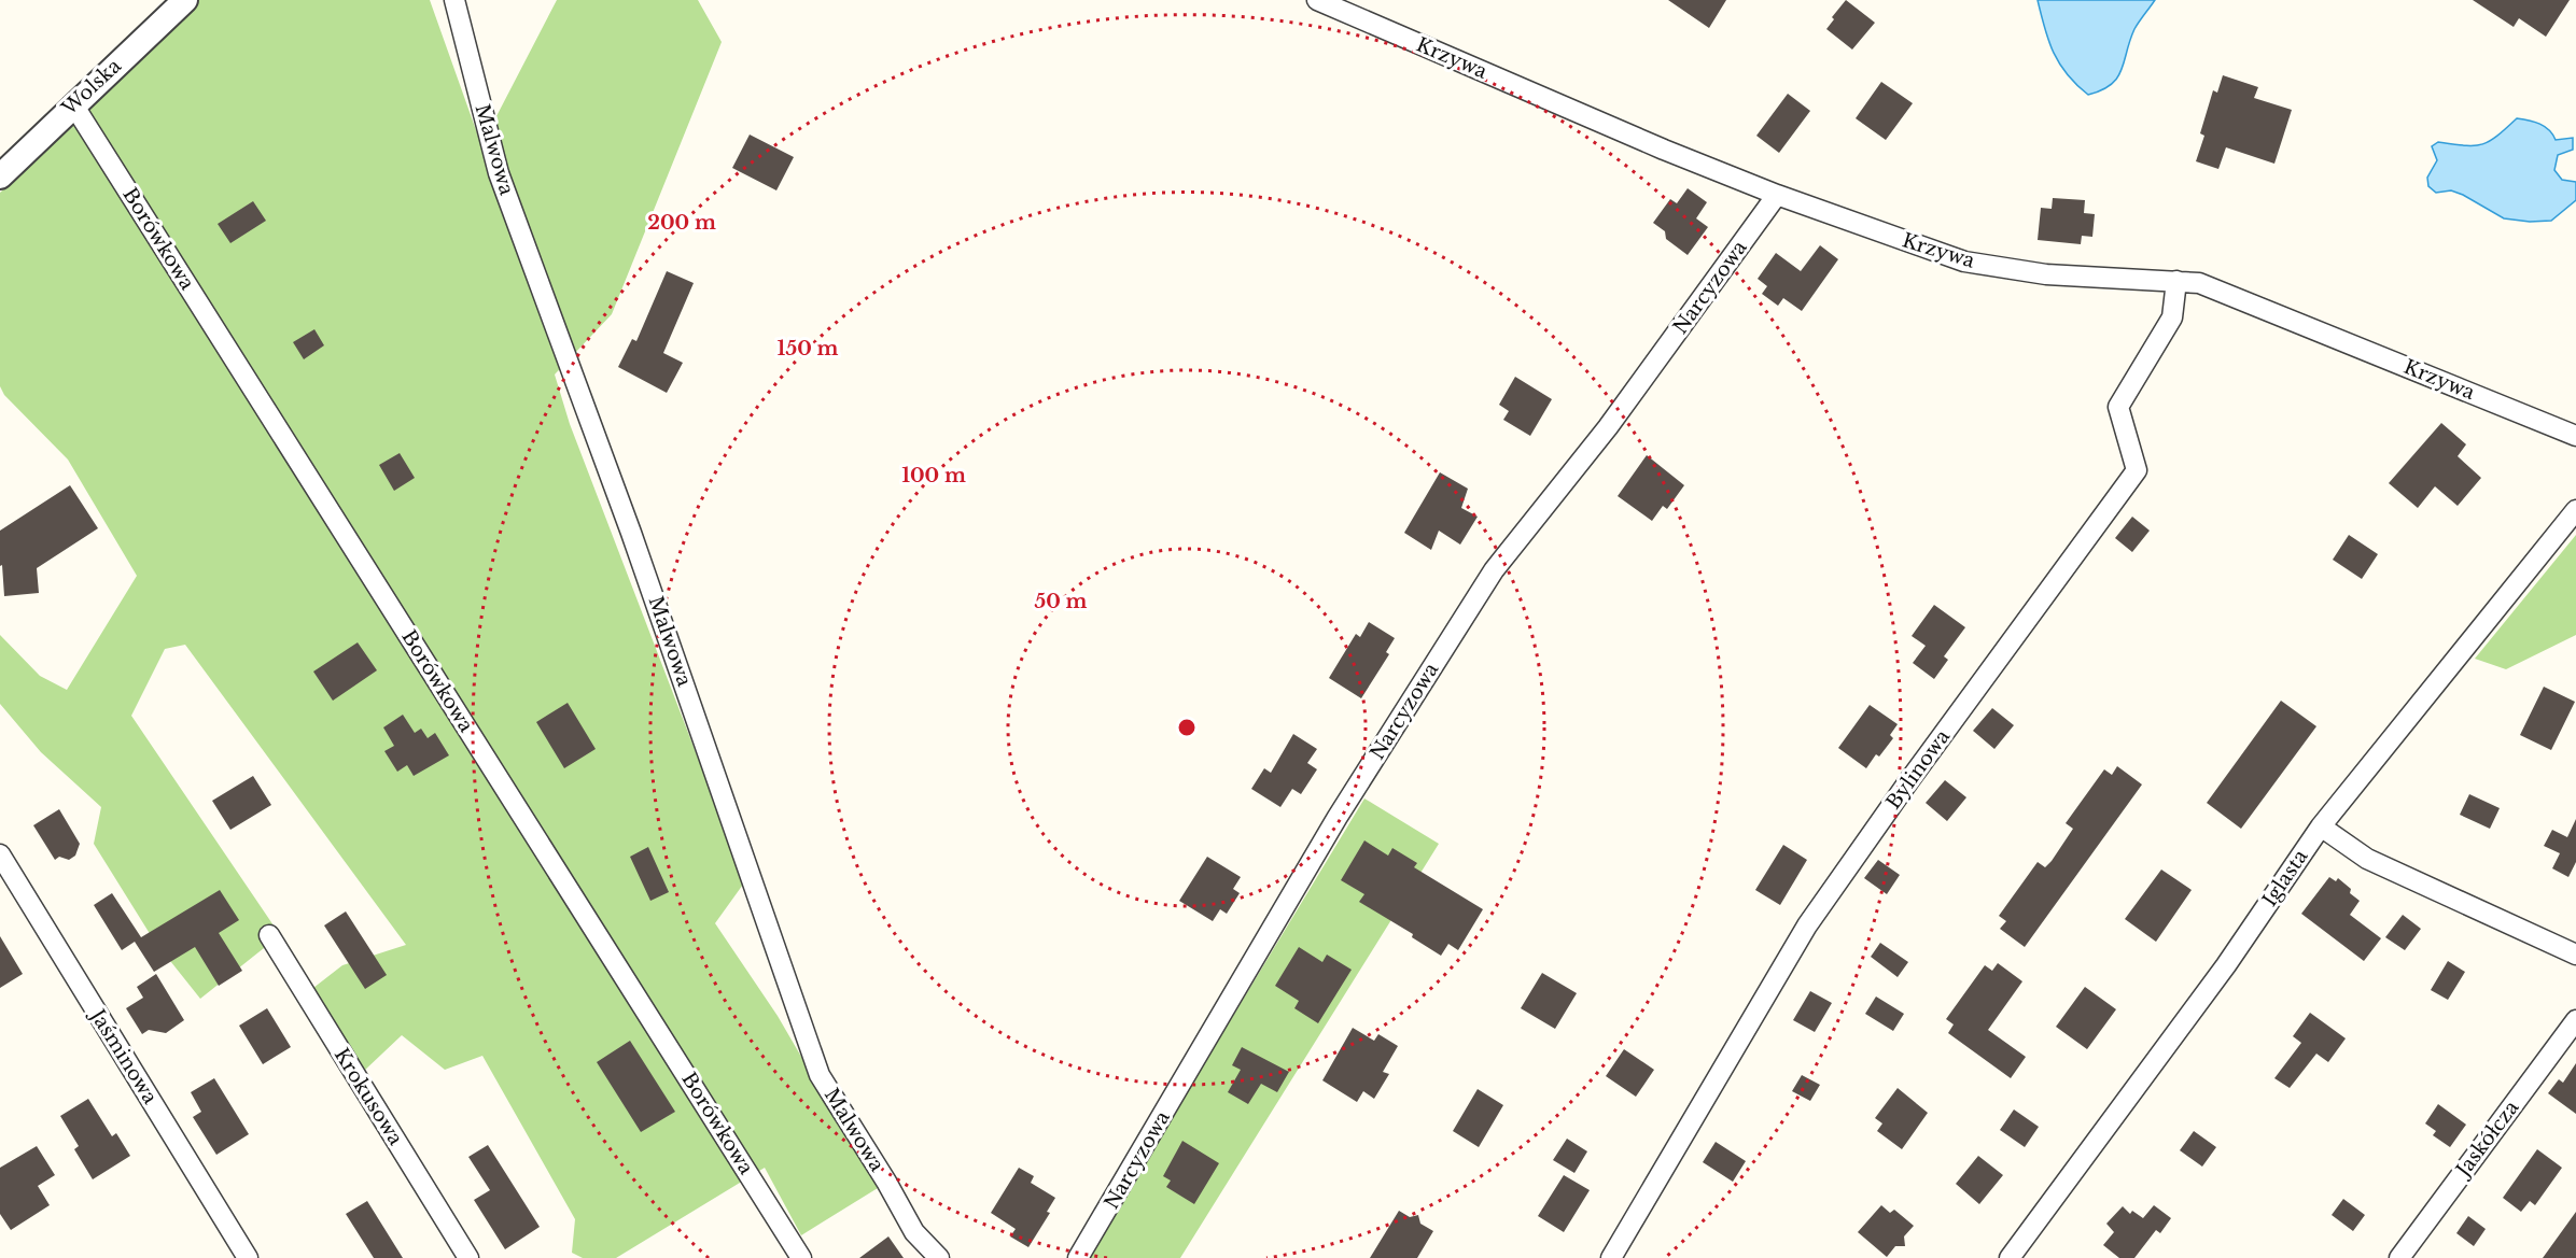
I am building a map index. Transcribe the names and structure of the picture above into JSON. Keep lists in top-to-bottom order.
{
  "streets": {
    "street": [
      "Krzywa",
      "Wolska",
      "Malwowa",
      "Borówkowa",
      "Narcyzowa",
      "Bylinowa",
      "Iglasta",
      "Jaśminowa",
      "Krokusowa",
      "Jaskółcza"
    ]
  },
  "crossings": [
    ["Krzywa", "Narcyzowa"],
    ["Krzywa", "Bylinowa"],
    ["Wolska", "Borówkowa"]
  ],
  "rings": [
    "200 m",
    "150 m",
    "100 m",
    "50 m"
  ]
}
